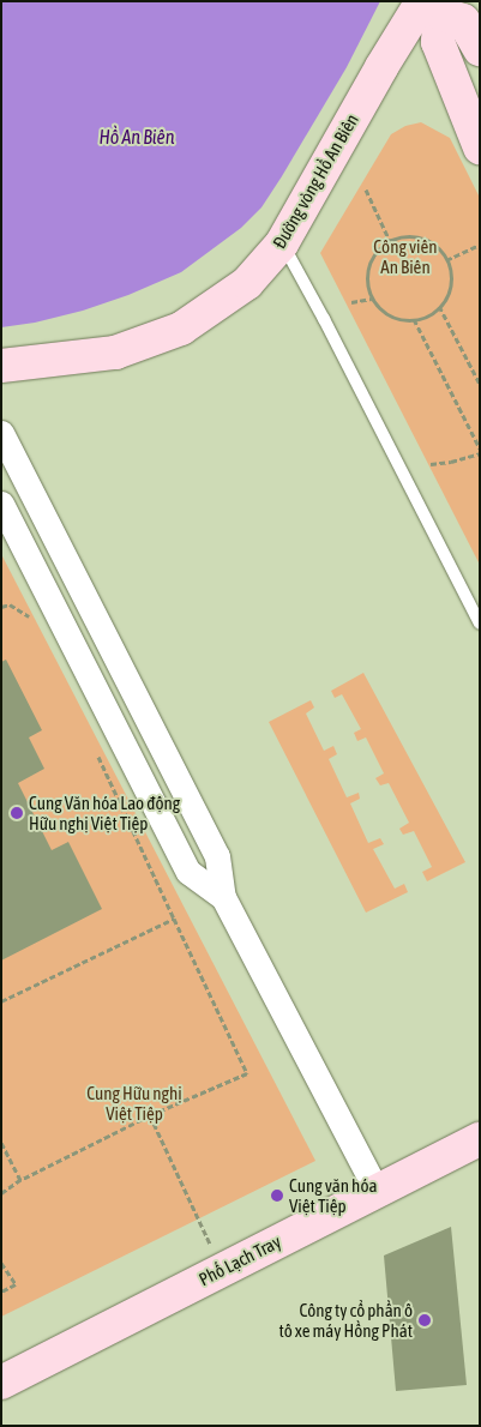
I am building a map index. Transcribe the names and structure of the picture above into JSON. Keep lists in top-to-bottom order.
{
  "streets": {
    "main road": ["Đường vòng Hồ An Biên", "Phố Lạch Tray"]
  },
  "water": ["Hồ An Biên"],
  "parks": ["Công viên An Biên", "Cung Hữu nghị Việt Tiệp"],
  "places": ["Cung Văn hóa Lao động Hữu nghị Việt Tiệp", "Cung văn hóa Việt Tiệp", "Công ty cổ phần ô tô xe máy Hồng Phát"]
}
